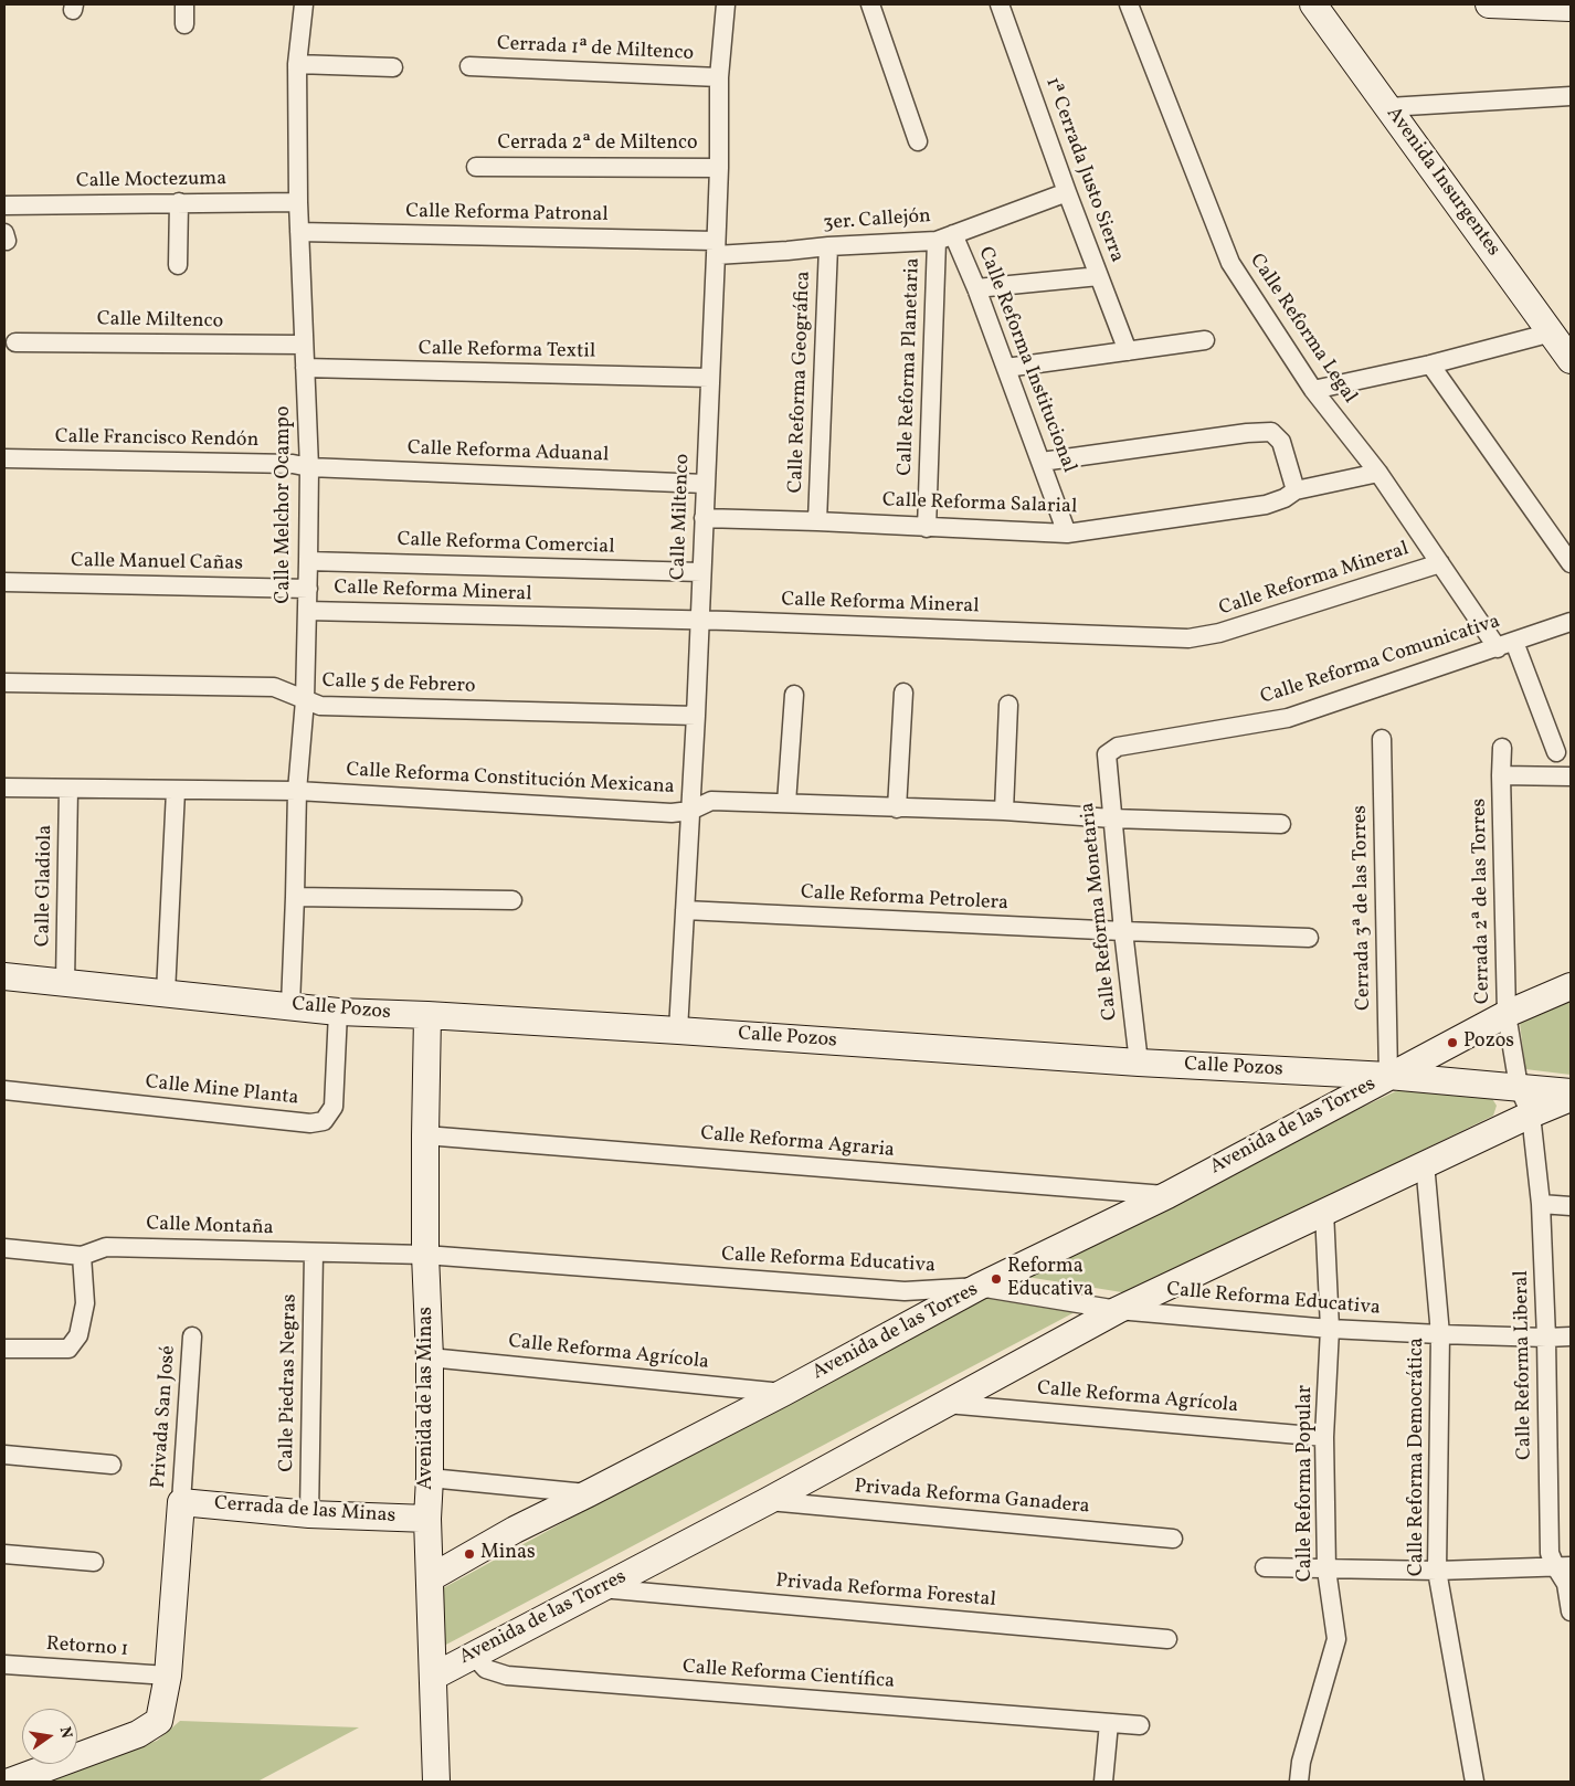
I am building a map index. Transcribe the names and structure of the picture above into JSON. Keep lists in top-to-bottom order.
{
  "streets": {
    "street": [
      "Cerrada 1ª de Miltenco",
      "Cerrada 2ª de Miltenco",
      "1ª Cerrada Justo Sierra",
      "Calle Moctezuma",
      "Avenida Insurgentes",
      "Calle Reforma Patronal",
      "3er. Callejón",
      "Calle Miltenco",
      "Calle Reforma Legal",
      "Calle Reforma Textil",
      "Calle Reforma Institucional",
      "Calle Reforma Planetaria",
      "Calle Reforma Geográfica",
      "Calle Francisco Rendón",
      "Calle Reforma Aduanal",
      "Calle Melchor Ocampo",
      "Calle Reforma Salarial",
      "Calle Reforma Comercial",
      "Calle Manuel Cañas",
      "Calle Reforma Mineral",
      "Calle Reforma Comunicativa",
      "Calle 5 de Febrero",
      "Calle Reforma Constitución Mexicana",
      "Calle Gladiola",
      "Calle Reforma Petrolera",
      "Cerrada 2ª de las Torres",
      "Cerrada 3ª de las Torres",
      "Calle Reforma Monetaria",
      "Calle Pozos",
      "Calle Mine Planta",
      "Avenida de las Torres",
      "Calle Reforma Agraria",
      "Calle Montaña",
      "Calle Reforma Educativa",
      "Calle Reforma Agrícola",
      "Calle Reforma Liberal",
      "Calle Piedras Negras",
      "Avenida de las Minas",
      "Privada San José",
      "Calle Reforma Democrática",
      "Calle Reforma Popular",
      "Privada Reforma Ganadera",
      "Cerrada de las Minas",
      "Privada Reforma Forestal",
      "Retorno 1",
      "Calle Reforma Científica"
    ]
  },
  "crossings": [
    ["Cerrada 1ª de Miltenco", "Calle Miltenco"],
    ["Cerrada 2ª de Miltenco", "Calle Miltenco"],
    ["1ª Cerrada Justo Sierra", "3er. Callejón"],
    ["Calle Moctezuma", "Calle Melchor Ocampo"],
    ["Calle Reforma Patronal", "3er. Callejón"],
    ["Calle Reforma Patronal", "Calle Miltenco"],
    ["Calle Reforma Patronal", "Calle Melchor Ocampo"],
    ["3er. Callejón", "Calle Miltenco"],
    ["3er. Callejón", "Calle Reforma Institucional"],
    ["3er. Callejón", "Calle Reforma Planetaria"],
    ["3er. Callejón", "Calle Reforma Geográfica"],
    ["Calle Miltenco", "Calle Reforma Textil"],
    ["Calle Miltenco", "Calle Reforma Aduanal"],
    ["Calle Miltenco", "Calle Melchor Ocampo"],
    ["Calle Miltenco", "Calle Reforma Salarial"],
    ["Calle Miltenco", "Calle Reforma Comercial"],
    ["Calle Miltenco", "Calle Reforma Mineral"],
    ["Calle Miltenco", "Calle 5 de Febrero"],
    ["Calle Miltenco", "Calle Reforma Constitución Mexicana"],
    ["Calle Miltenco", "Calle Reforma Petrolera"],
    ["Calle Miltenco", "Calle Pozos"],
    ["Calle Reforma Legal", "Calle Reforma Salarial"],
    ["Calle Reforma Legal", "Calle Reforma Mineral"],
    ["Calle Reforma Legal", "Calle Reforma Comunicativa"],
    ["Calle Reforma Textil", "Calle Melchor Ocampo"],
    ["Calle Reforma Institucional", "Calle Reforma Planetaria"],
    ["Calle Reforma Institucional", "Calle Reforma Salarial"],
    ["Calle Reforma Planetaria", "Calle Reforma Salarial"],
    ["Calle Reforma Geográfica", "Calle Reforma Salarial"],
    ["Calle Francisco Rendón", "Calle Reforma Aduanal"],
    ["Calle Francisco Rendón", "Calle Melchor Ocampo"],
    ["Calle Reforma Aduanal", "Calle Melchor Ocampo"],
    ["Calle Melchor Ocampo", "Calle Reforma Comercial"],
    ["Calle Melchor Ocampo", "Calle Manuel Cañas"],
    ["Calle Melchor Ocampo", "Calle Reforma Mineral"],
    ["Calle Melchor Ocampo", "Calle 5 de Febrero"],
    ["Calle Melchor Ocampo", "Calle Reforma Constitución Mexicana"],
    ["Calle Melchor Ocampo", "Calle Pozos"],
    ["Calle Reforma Comunicativa", "Calle Reforma Monetaria"],
    ["Calle Reforma Constitución Mexicana", "Calle Gladiola"],
    ["Calle Reforma Constitución Mexicana", "Calle Reforma Monetaria"],
    ["Calle Gladiola", "Calle Pozos"],
    ["Calle Reforma Petrolera", "Calle Reforma Monetaria"],
    ["Cerrada 2ª de las Torres", "Calle Pozos"],
    ["Cerrada 2ª de las Torres", "Avenida de las Torres"],
    ["Cerrada 2ª de las Torres", "Calle Reforma Liberal"],
    ["Cerrada 3ª de las Torres", "Calle Pozos"],
    ["Cerrada 3ª de las Torres", "Avenida de las Torres"],
    ["Calle Reforma Monetaria", "Calle Pozos"],
    ["Calle Pozos", "Calle Mine Planta"],
    ["Calle Pozos", "Avenida de las Torres"],
    ["Calle Pozos", "Avenida de las Minas"],
    ["Avenida de las Torres", "Calle Reforma Agraria"],
    ["Avenida de las Torres", "Calle Reforma Educativa"],
    ["Avenida de las Torres", "Calle Reforma Agrícola"],
    ["Avenida de las Torres", "Calle Reforma Liberal"],
    ["Avenida de las Torres", "Avenida de las Minas"],
    ["Avenida de las Torres", "Calle Reforma Democrática"],
    ["Avenida de las Torres", "Calle Reforma Popular"],
    ["Avenida de las Torres", "Privada Reforma Ganadera"],
    ["Avenida de las Torres", "Privada Reforma Forestal"],
    ["Avenida de las Torres", "Calle Reforma Científica"],
    ["Calle Reforma Agraria", "Avenida de las Minas"],
    ["Calle Montaña", "Calle Reforma Educativa"],
    ["Calle Montaña", "Calle Piedras Negras"],
    ["Calle Reforma Educativa", "Calle Reforma Liberal"],
    ["Calle Reforma Educativa", "Calle Piedras Negras"],
    ["Calle Reforma Educativa", "Avenida de las Minas"],
    ["Calle Reforma Educativa", "Calle Reforma Democrática"],
    ["Calle Reforma Educativa", "Calle Reforma Popular"],
    ["Calle Reforma Agrícola", "Avenida de las Minas"],
    ["Calle Reforma Agrícola", "Calle Reforma Popular"],
    ["Calle Piedras Negras", "Cerrada de las Minas"],
    ["Avenida de las Minas", "Cerrada de las Minas"],
    ["Privada San José", "Cerrada de las Minas"]
  ],
  "places": ["Pozos", "Reforma Educativa", "Minas"],
  "north": "right"
}
